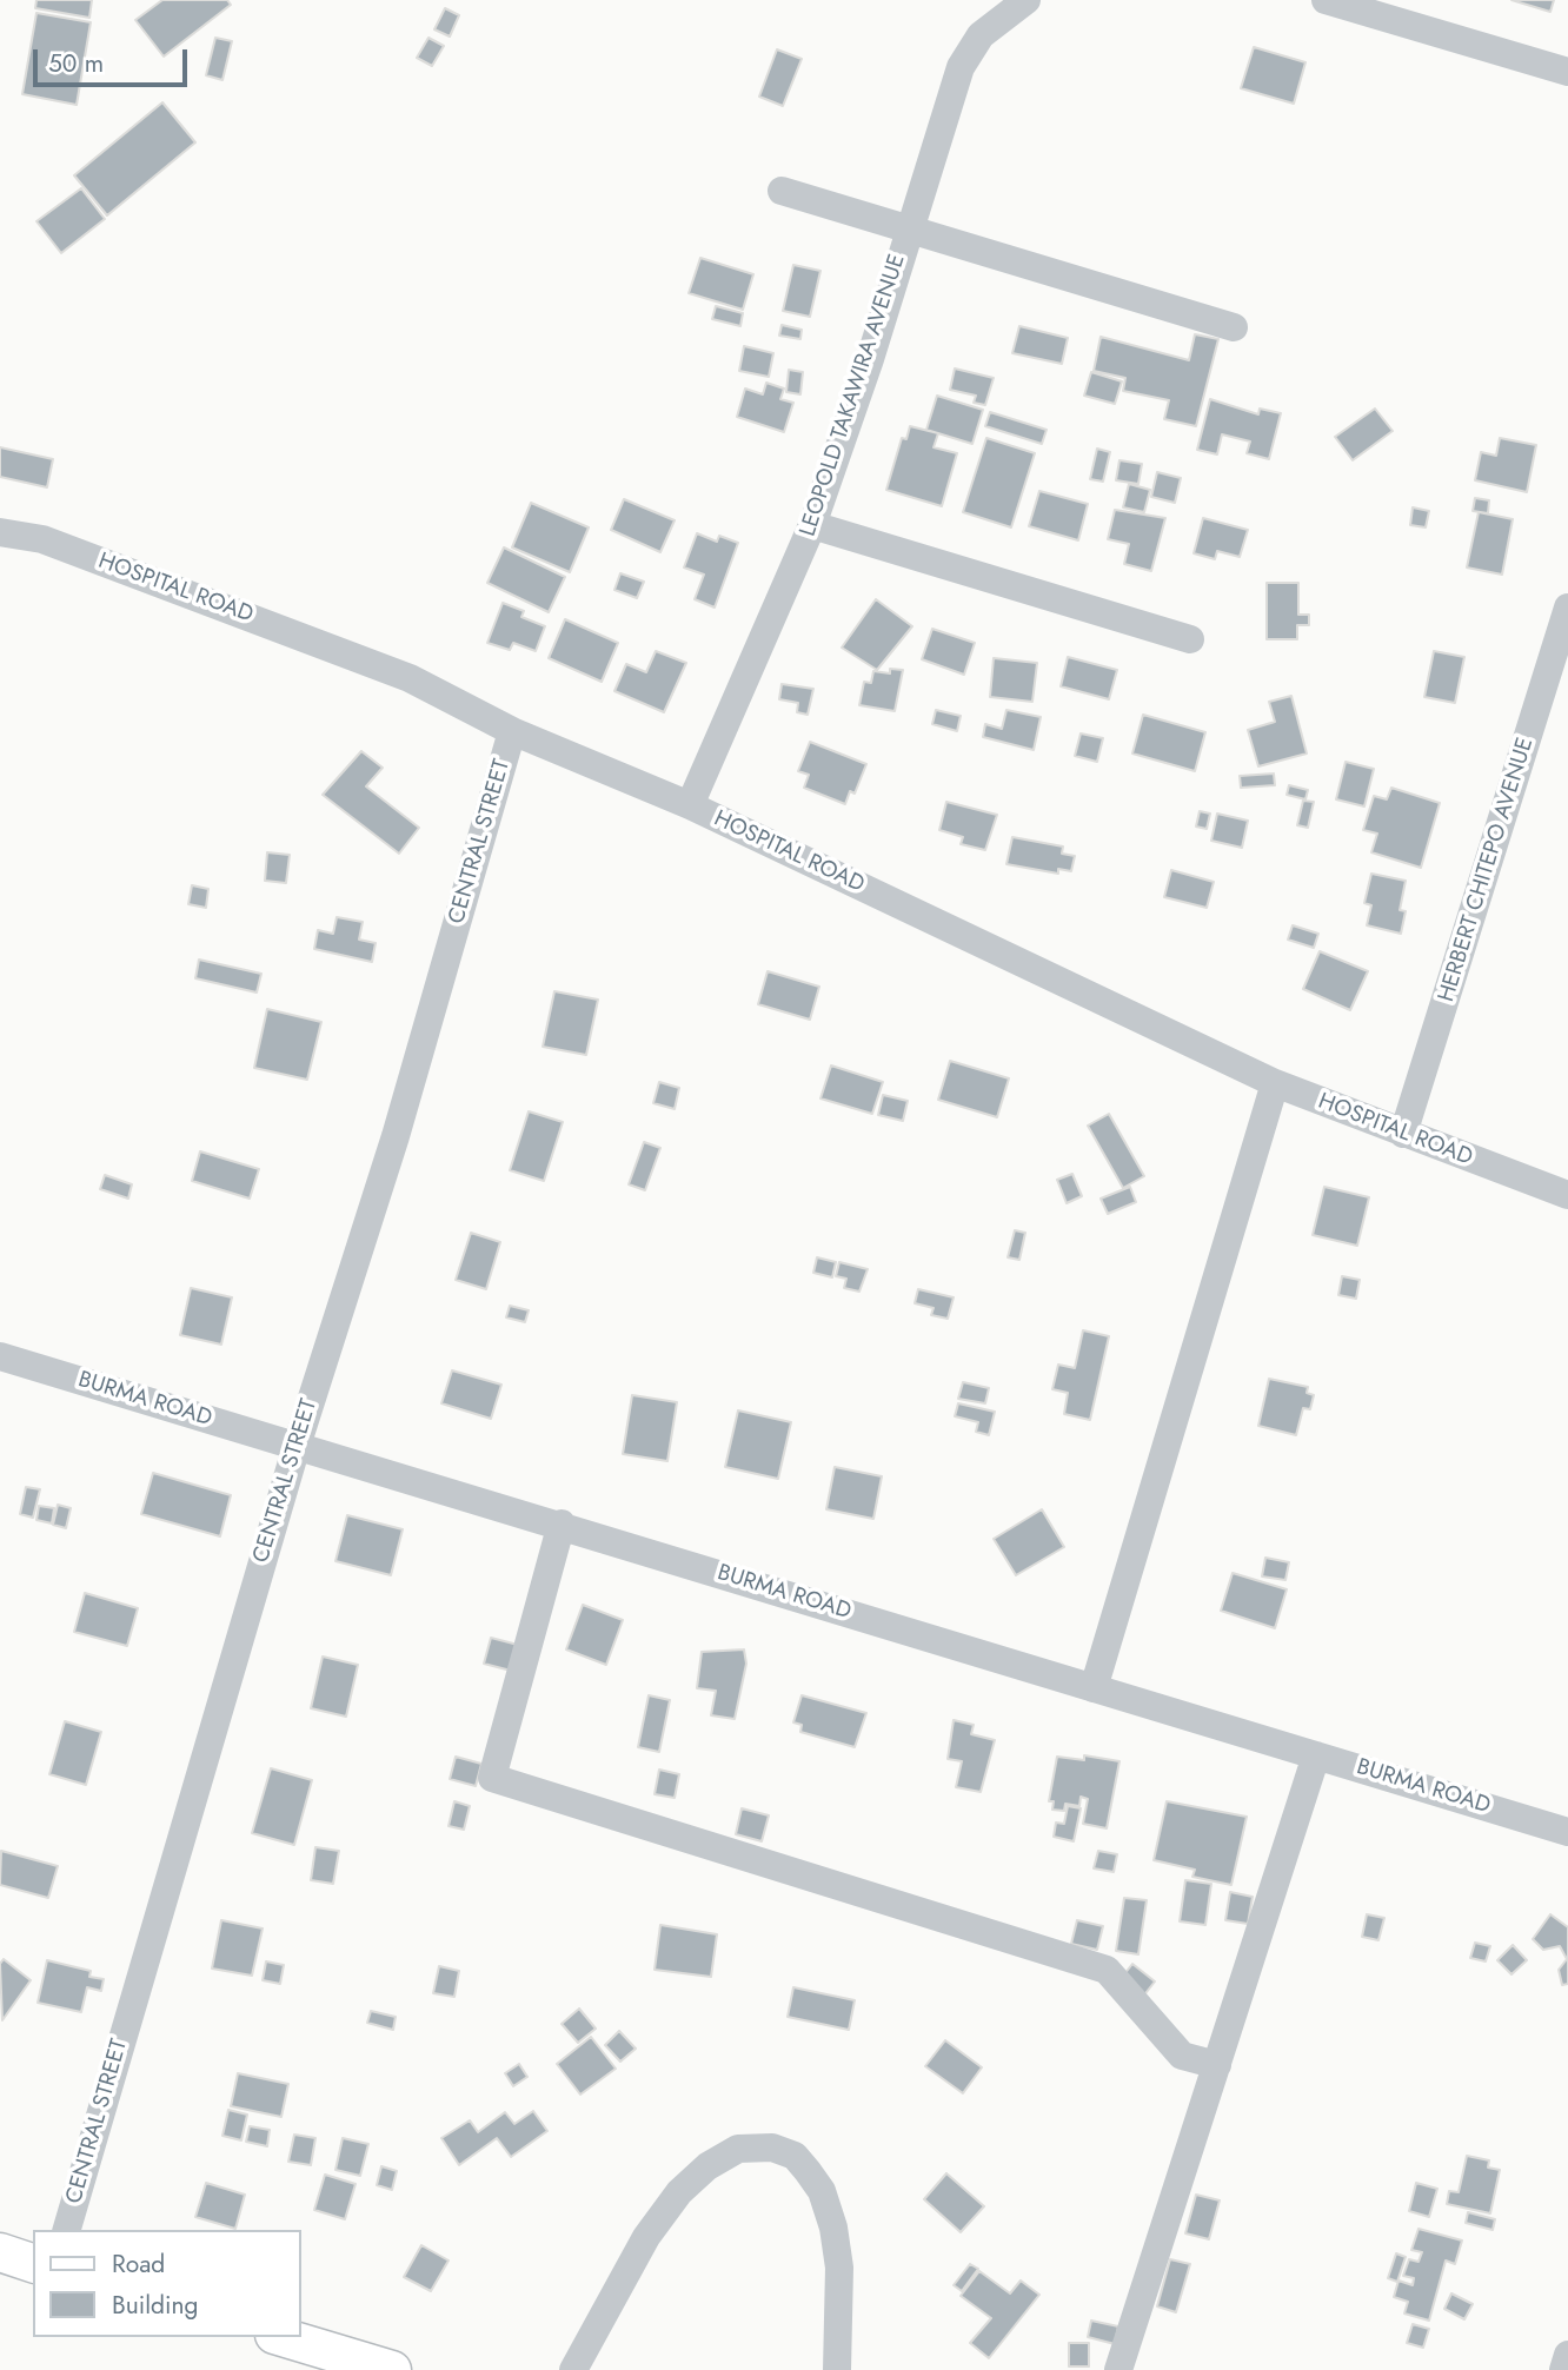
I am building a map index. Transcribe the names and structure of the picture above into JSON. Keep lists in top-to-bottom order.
{
  "streets": {
    "street": [
      "LEOPOLD TAKAWIRA AVENUE",
      "HOSPITAL ROAD",
      "CENTRAL STREET",
      "HERBERT CHITEPO AVENUE",
      "BURMA ROAD"
    ]
  },
  "crossings": [
    ["LEOPOLD TAKAWIRA AVENUE", "HOSPITAL ROAD"],
    ["HOSPITAL ROAD", "CENTRAL STREET"],
    ["HOSPITAL ROAD", "HERBERT CHITEPO AVENUE"],
    ["CENTRAL STREET", "BURMA ROAD"]
  ],
  "legend": ["Road", "Building"],
  "scale_bar": "50 m"
}
